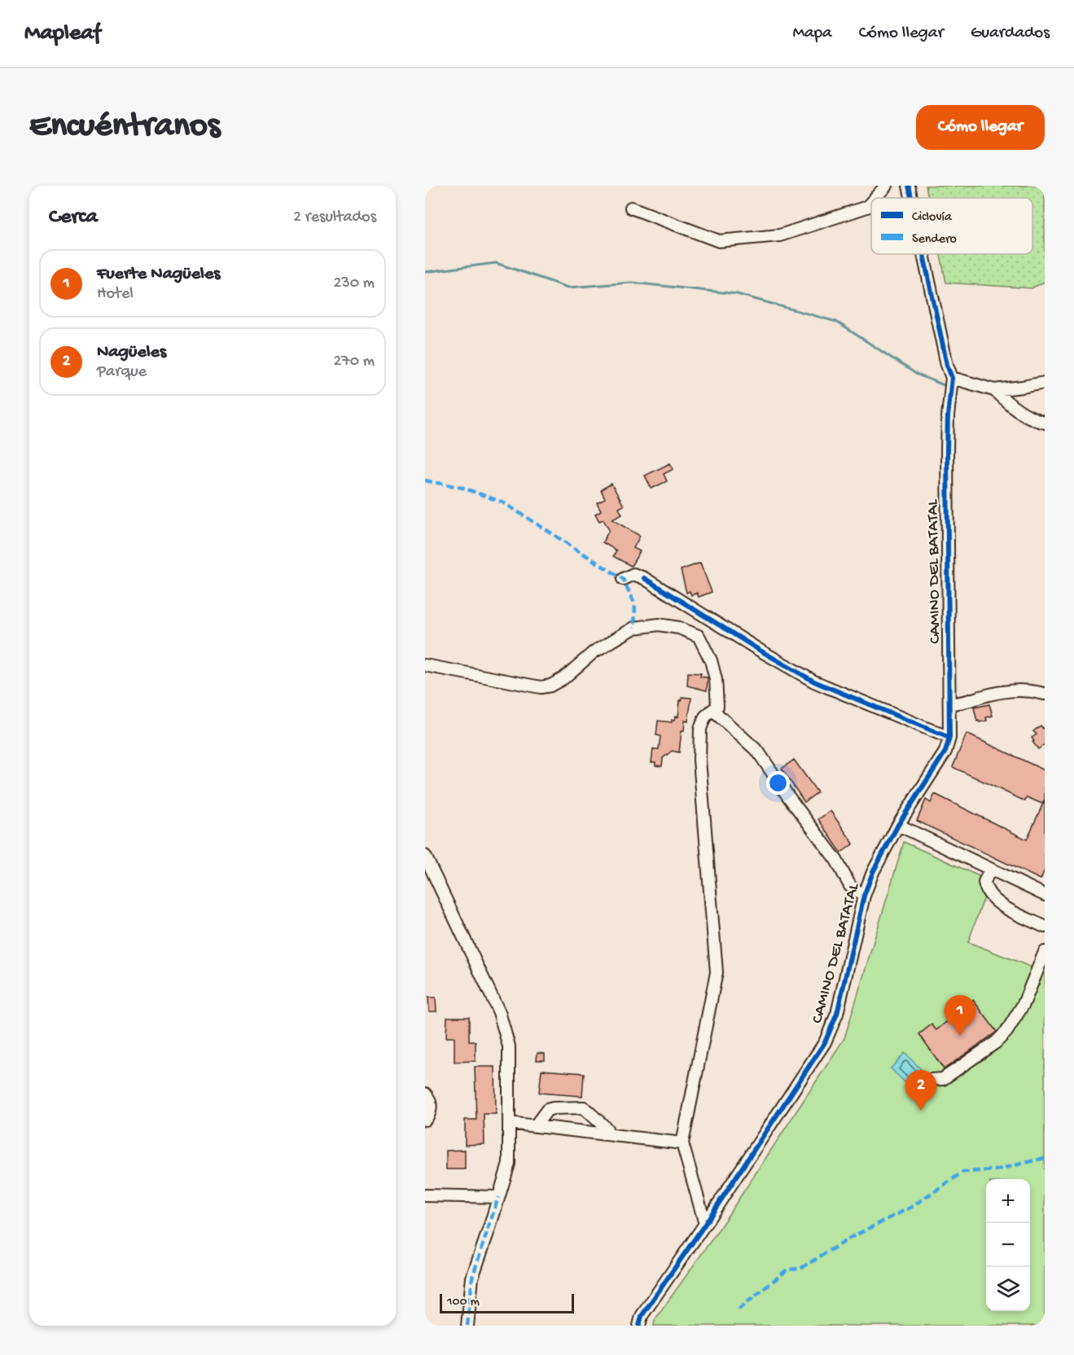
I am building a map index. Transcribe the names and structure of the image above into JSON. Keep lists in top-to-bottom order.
{
  "streets": {
    "street": ["CAMINO DEL BATATAL"]
  },
  "legend": ["Ciclovía", "Sendero"],
  "scale_bar": "100 m",
  "page": {
    "header": "Mapleaf",
    "nav": ["Mapa", "Cómo llegar", "Guardados"],
    "buttons": "Cómo llegar",
    "title": "Encuéntranos",
    "heading": ["Cerca", "2 resultados"],
    "list": [
      {
        "mark": "1",
        "name": "Fuerte Nagüeles",
        "note": "Hotel",
        "value": "230 m"
      },
      {
        "mark": "2",
        "name": "Nagüeles",
        "note": "Parque",
        "value": "270 m"
      }
    ],
    "pins": ["1", "2"],
    "map_buttons": ["+", "−"],
    "scale": "100 m"
  }
}
